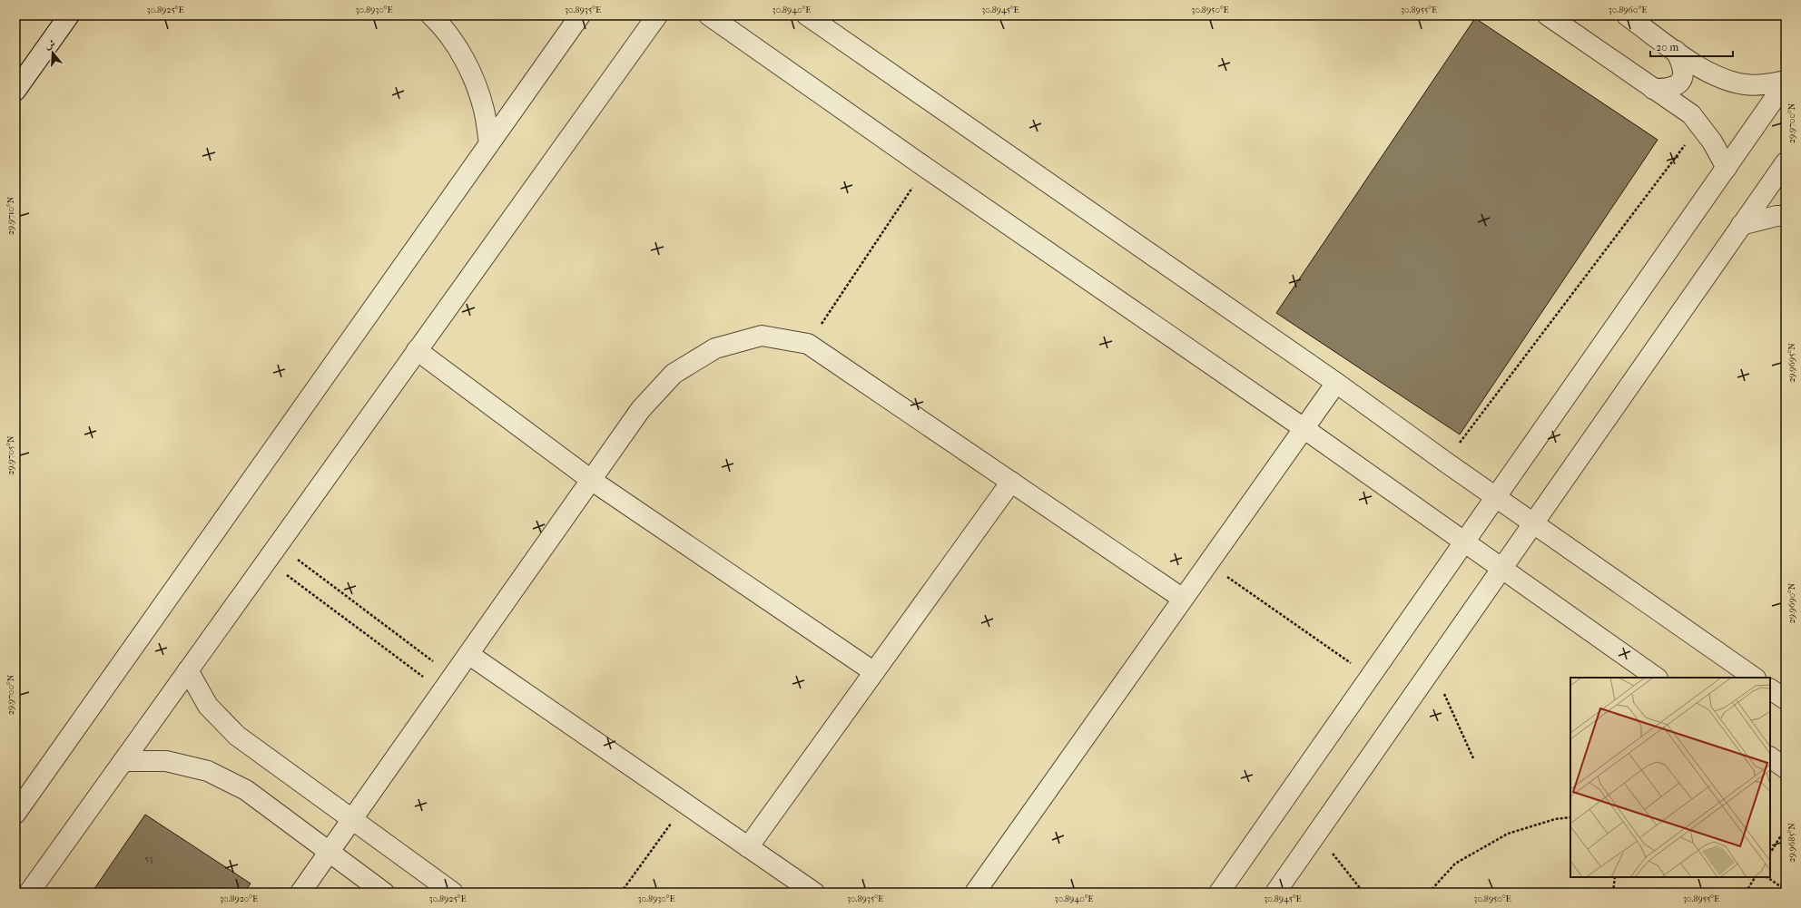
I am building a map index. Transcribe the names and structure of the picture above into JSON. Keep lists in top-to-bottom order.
{
  "house_numbers": ["53"],
  "scale_bar": "20 m",
  "north": "top",
  "coordinates": [
    "30.8925°E",
    "30.8930°E",
    "30.8935°E",
    "30.8940°E",
    "30.8945°E",
    "30.8950°E",
    "30.8955°E",
    "30.8960°E",
    "29.9700°N",
    "29.9710°N",
    "29.9695°N",
    "29.9705°N",
    "29.9690°N",
    "29.9685°N",
    "30.8920°E"
  ]
}
